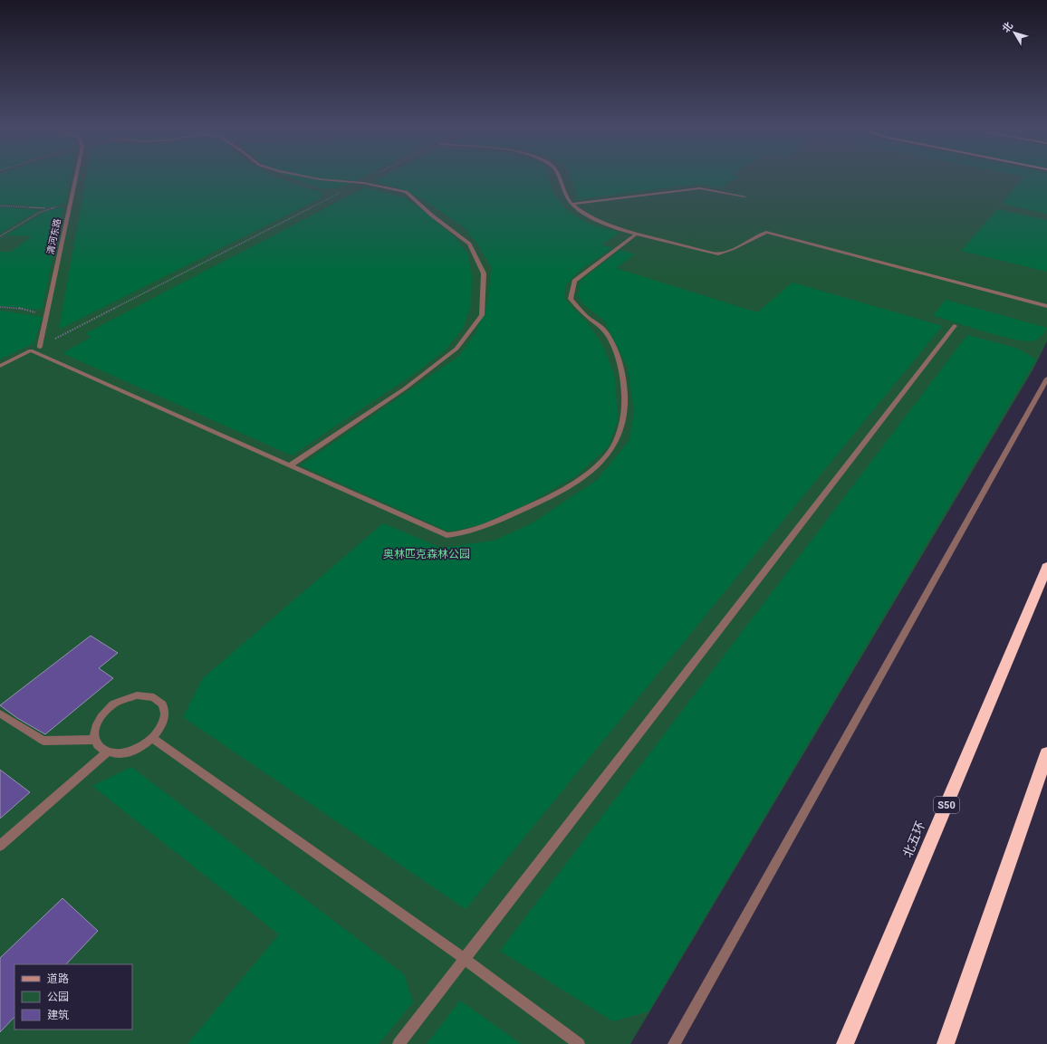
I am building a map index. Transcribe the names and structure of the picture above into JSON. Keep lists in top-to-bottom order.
{
  "streets": {
    "highway": ["S50", "北五环"],
    "street": ["清河东路"]
  },
  "parks": ["奥林匹克森林公园"],
  "legend": ["道路", "公园", "建筑"],
  "north": "top left"
}
